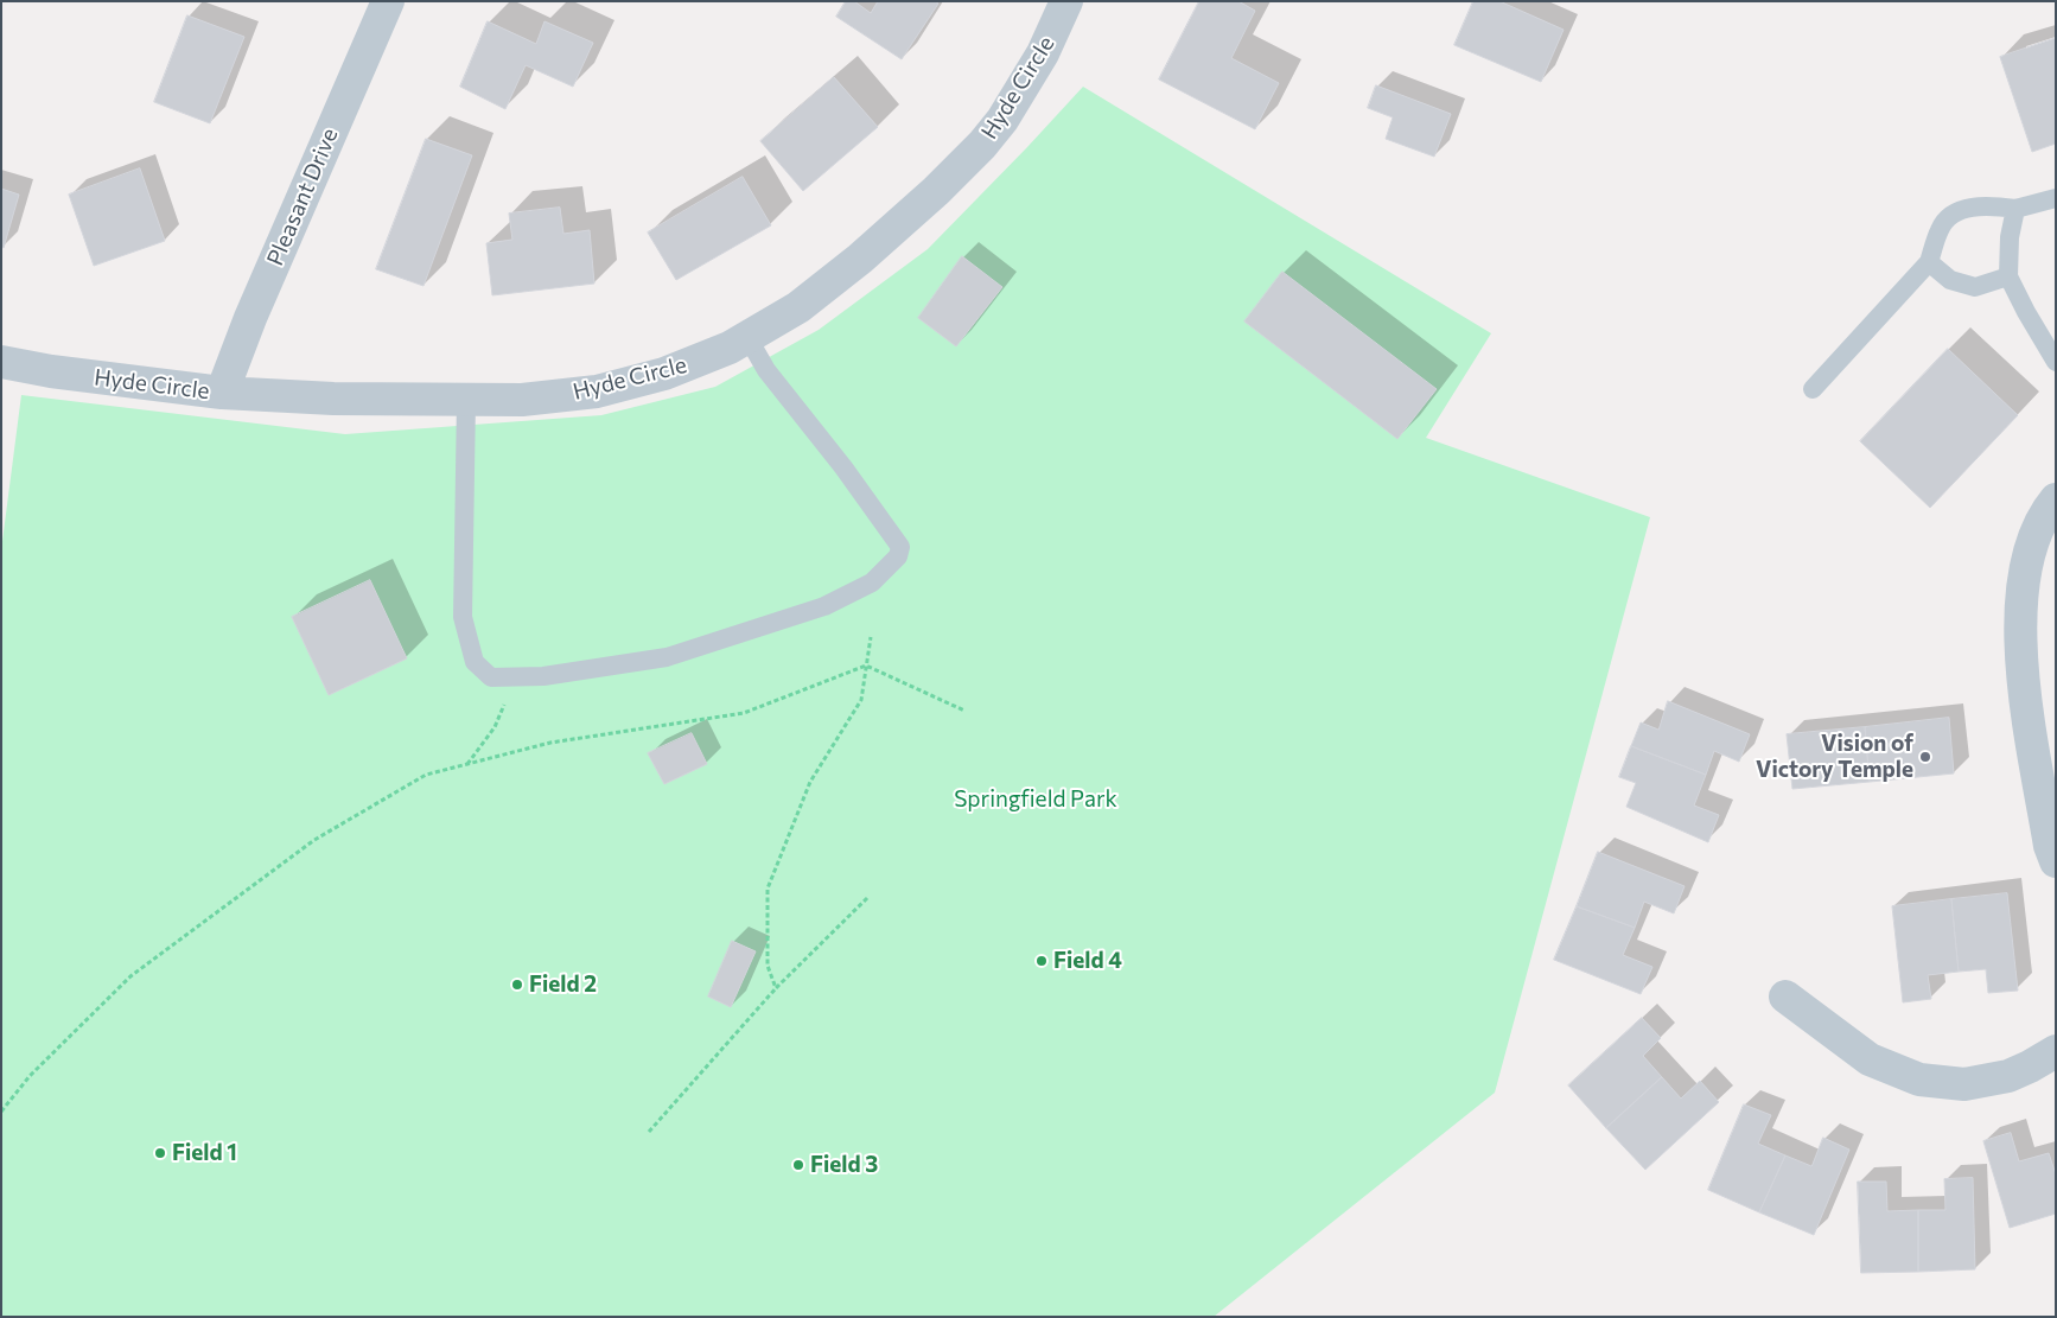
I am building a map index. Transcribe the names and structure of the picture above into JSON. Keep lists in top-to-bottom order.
{
  "streets": {
    "street": ["Hyde Circle", "Pleasant Drive"]
  },
  "crossings": [
    ["Hyde Circle", "Pleasant Drive"]
  ],
  "parks": ["Springfield Park"],
  "places": [
    "Vision of Victory Temple",
    "Field 4",
    "Field 2",
    "Field 1",
    "Field 3"
  ]
}
